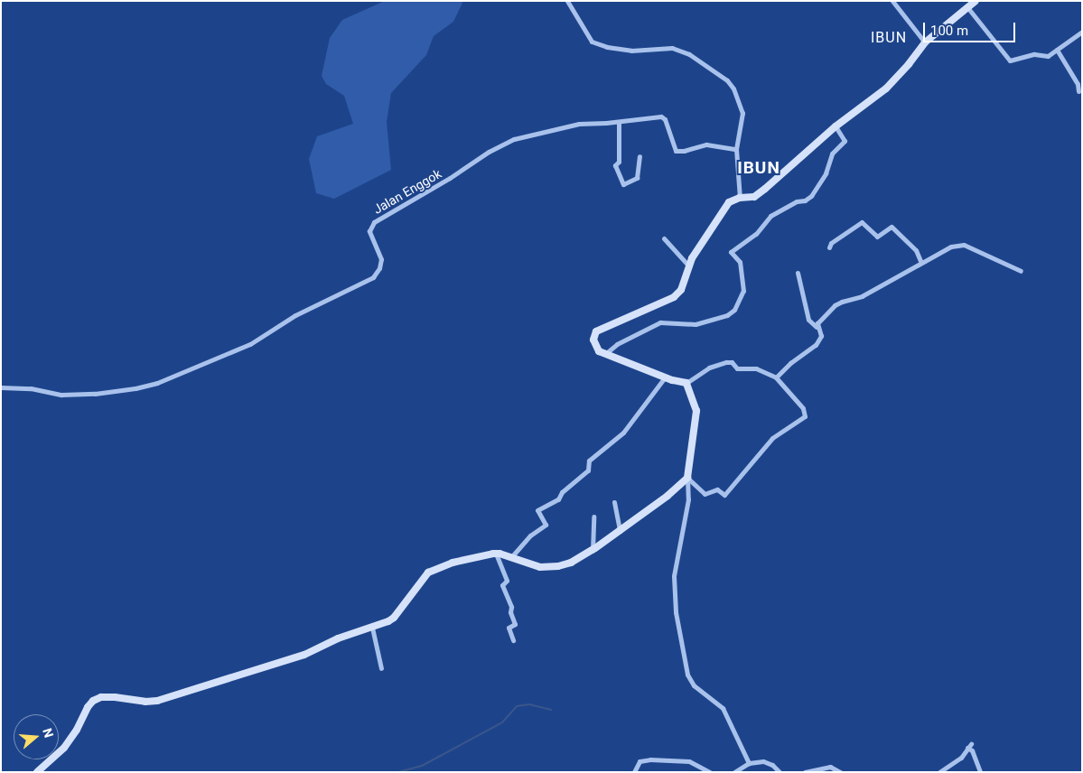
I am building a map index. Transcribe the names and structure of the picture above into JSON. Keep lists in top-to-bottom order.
{
  "streets": {
    "street": ["Jalan Enggok"]
  },
  "districts": ["IBUN", "IBUN"],
  "scale_bar": "100 m",
  "north": "right"
}
